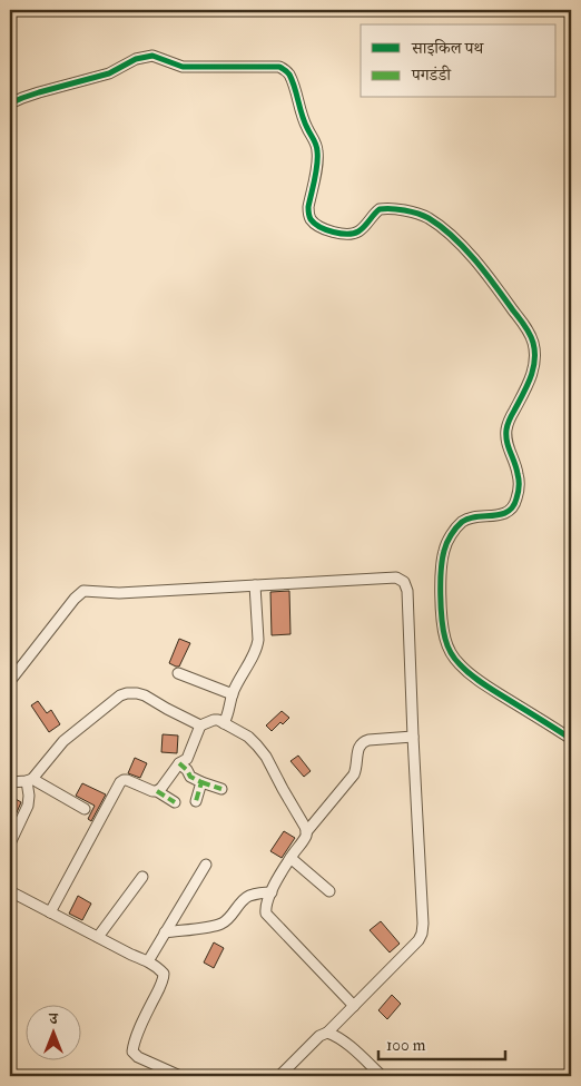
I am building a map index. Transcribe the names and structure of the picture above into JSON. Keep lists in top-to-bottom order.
{
  "legend": ["साइकिल पथ", "पगडंडी"],
  "scale_bar": "100 m",
  "north": "top"
}
